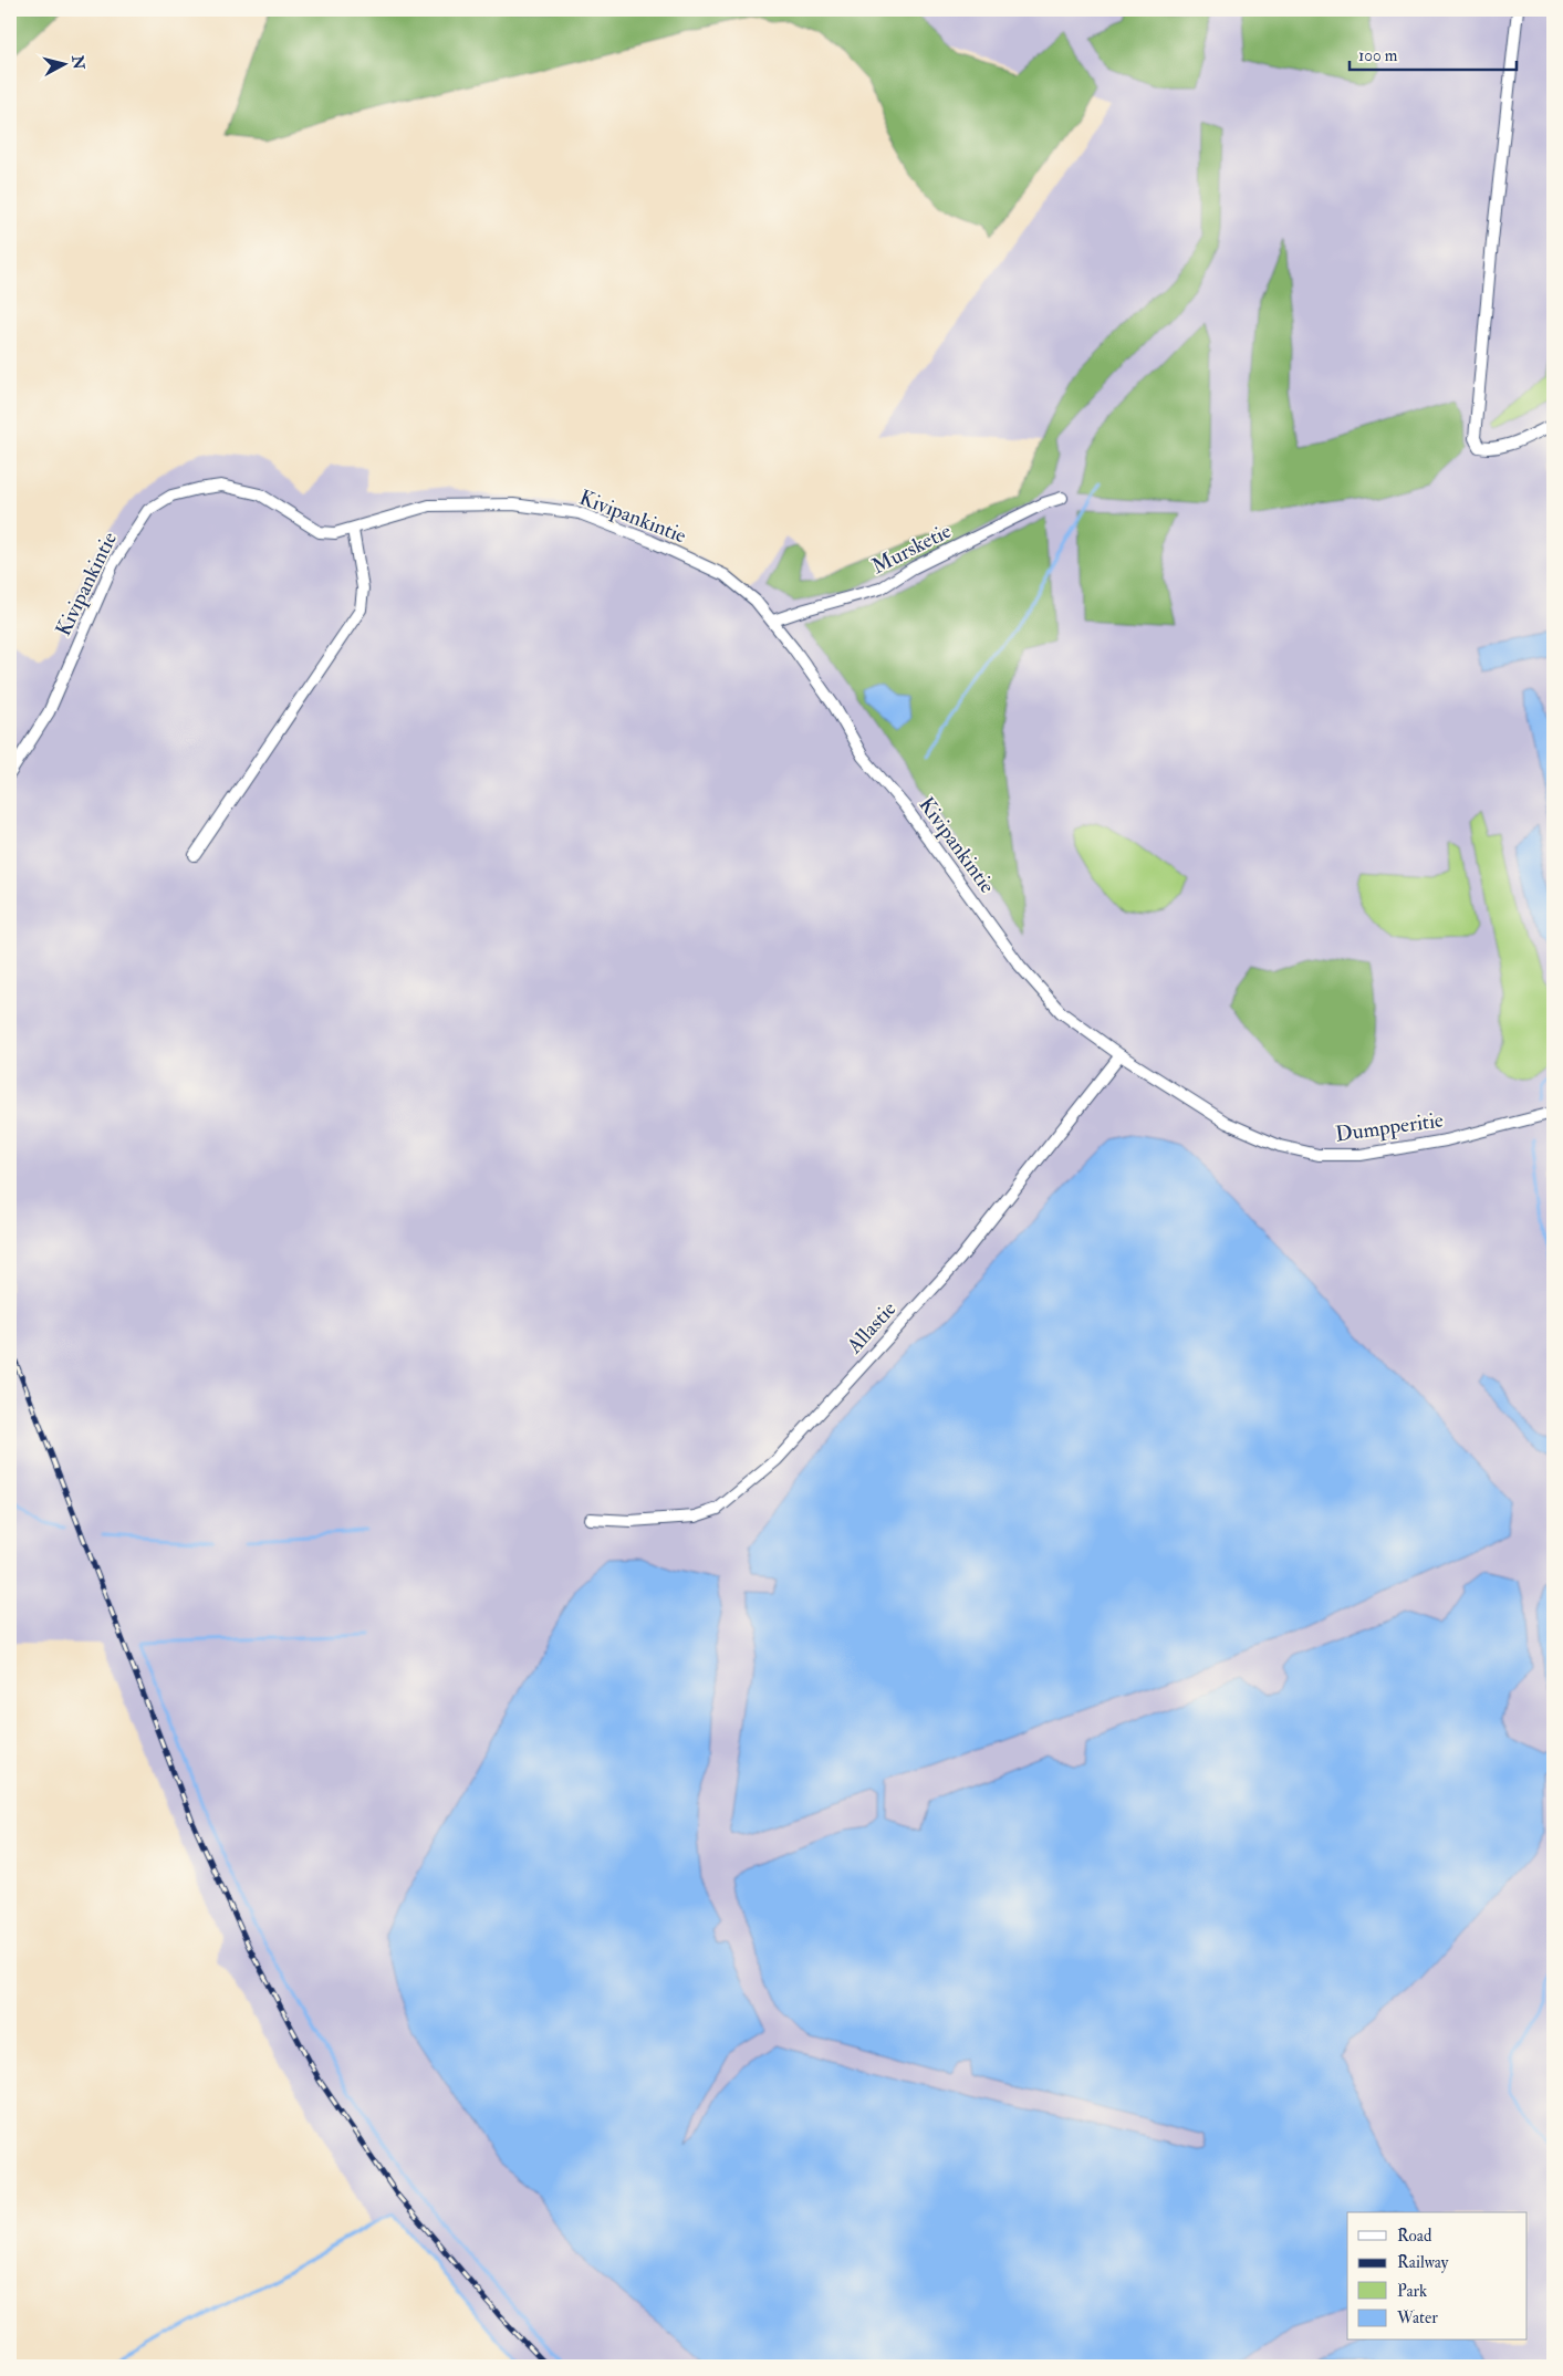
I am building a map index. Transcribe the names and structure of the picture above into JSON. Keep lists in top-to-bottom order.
{
  "streets": {
    "street": [
      "Kivipankintie",
      "Mursketie",
      "Dumpperitie",
      "Allastie"
    ]
  },
  "crossings": [
    ["Kivipankintie", "Mursketie"],
    ["Kivipankintie", "Dumpperitie"],
    ["Kivipankintie", "Allastie"],
    ["Dumpperitie", "Allastie"]
  ],
  "legend": [
    "Road",
    "Railway",
    "Park",
    "Water"
  ],
  "scale_bar": "100 m",
  "north": "right"
}
